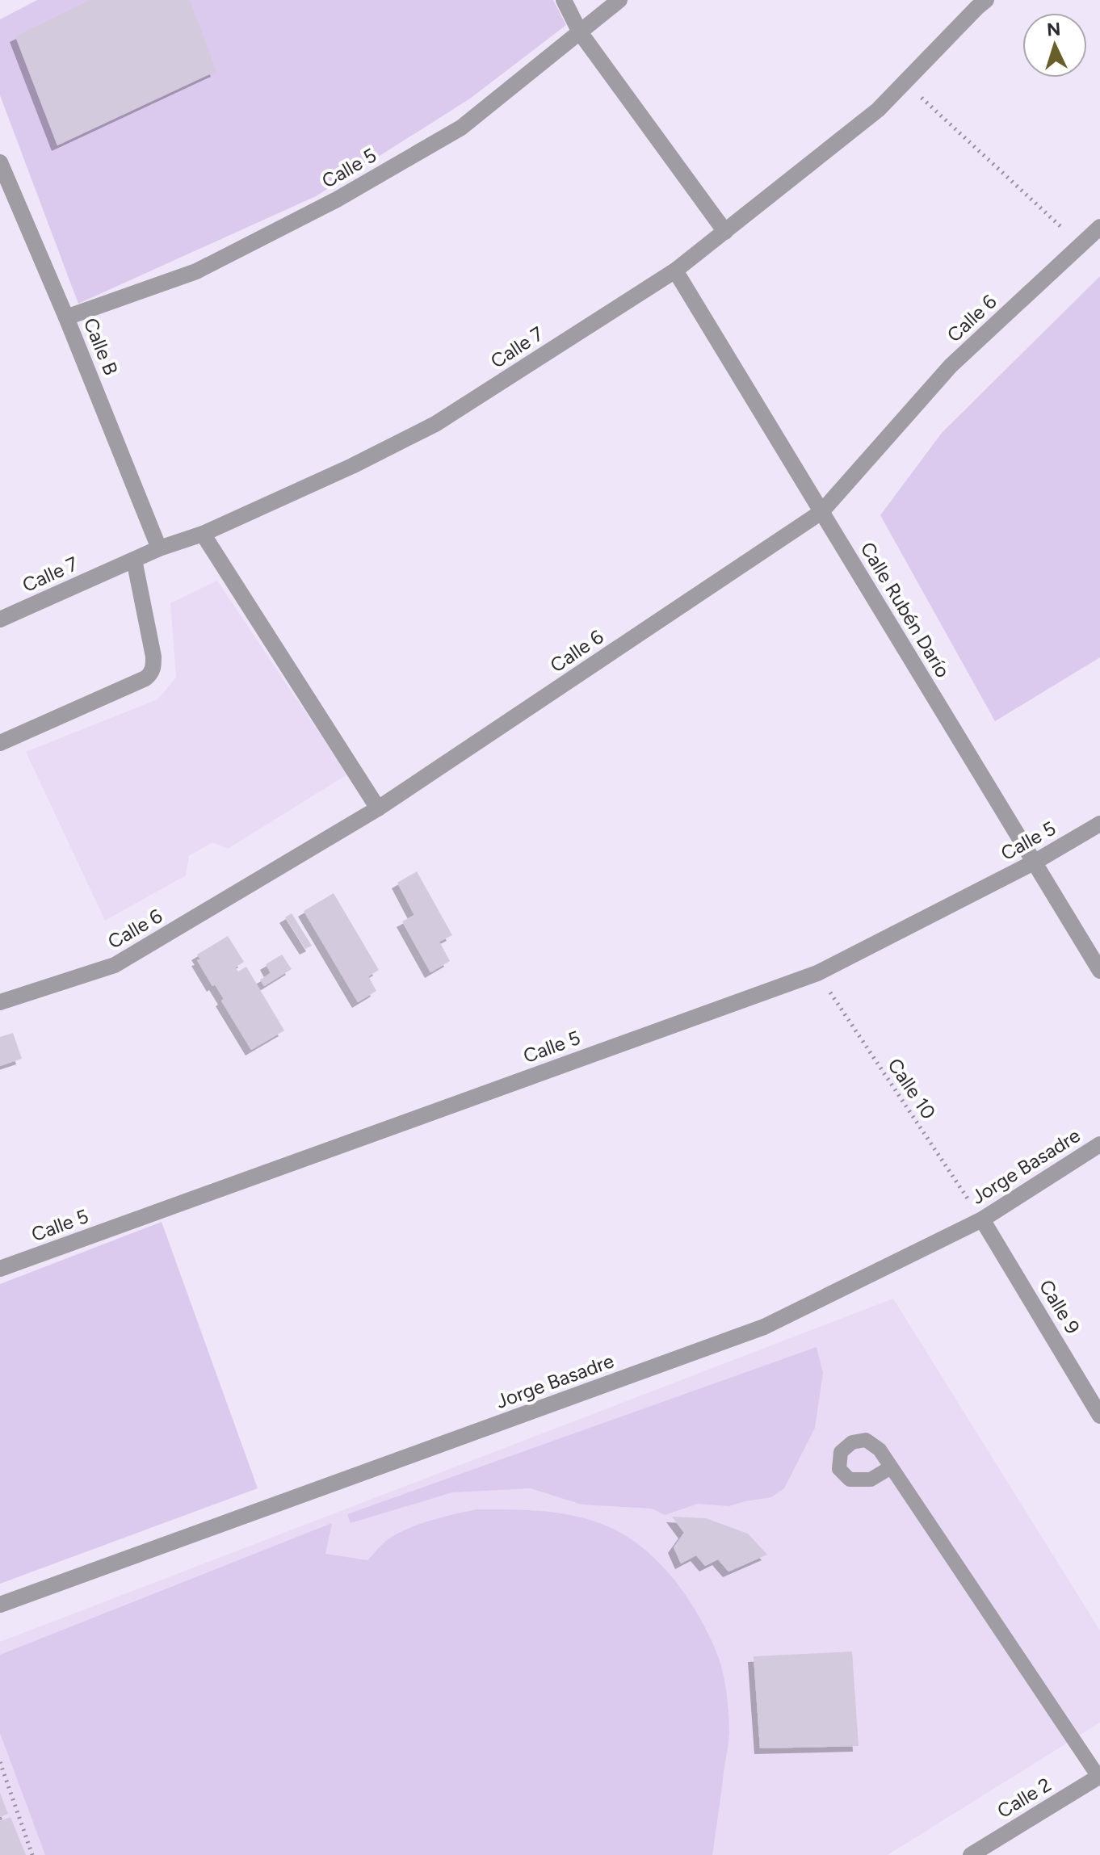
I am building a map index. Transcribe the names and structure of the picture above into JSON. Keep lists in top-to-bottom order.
{
  "streets": {
    "street": [
      "Calle 5",
      "Calle 6",
      "Calle B",
      "Calle 7",
      "Calle Rubén Darío",
      "Jorge Basadre",
      "Calle 9",
      "Calle 2"
    ],
    "path": ["Calle 10"]
  },
  "crossings": [
    ["Calle 5", "Calle B"],
    ["Calle 5", "Calle Rubén Darío"],
    ["Calle 5", "Calle 10"],
    ["Calle 6", "Calle Rubén Darío"],
    ["Calle B", "Calle 7"],
    ["Calle 7", "Calle Rubén Darío"],
    ["Calle 10", "Jorge Basadre"],
    ["Calle 10", "Calle 9"],
    ["Jorge Basadre", "Calle 9"]
  ],
  "north": "top"
}
